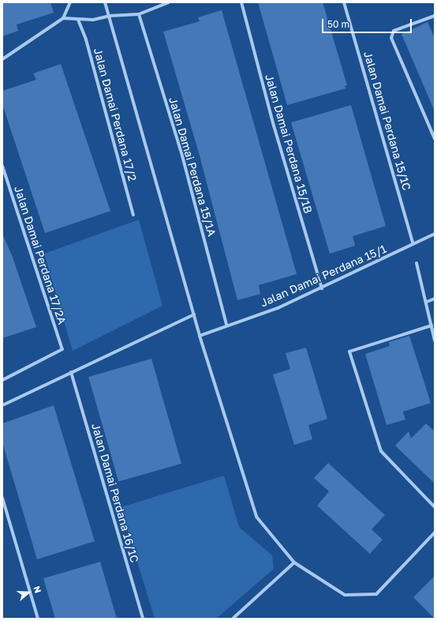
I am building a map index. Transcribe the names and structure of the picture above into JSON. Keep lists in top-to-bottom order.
{
  "streets": {
    "street": [
      "Jalan Damai Perdana 17/2",
      "Jalan Damai Perdana 15/1C",
      "Jalan Damai Perdana 15/1B",
      "Jalan Damai Perdana 15/1A",
      "Jalan Damai Perdana 17/2A",
      "Jalan Damai Perdana 15/1",
      "Jalan Damai Perdana 16/1C"
    ]
  },
  "crossings": [
    ["Jalan Damai Perdana 15/1C", "Jalan Damai Perdana 15/1"],
    ["Jalan Damai Perdana 15/1B", "Jalan Damai Perdana 15/1"],
    ["Jalan Damai Perdana 15/1A", "Jalan Damai Perdana 15/1"]
  ],
  "scale_bar": "50 m",
  "north": "right"
}
